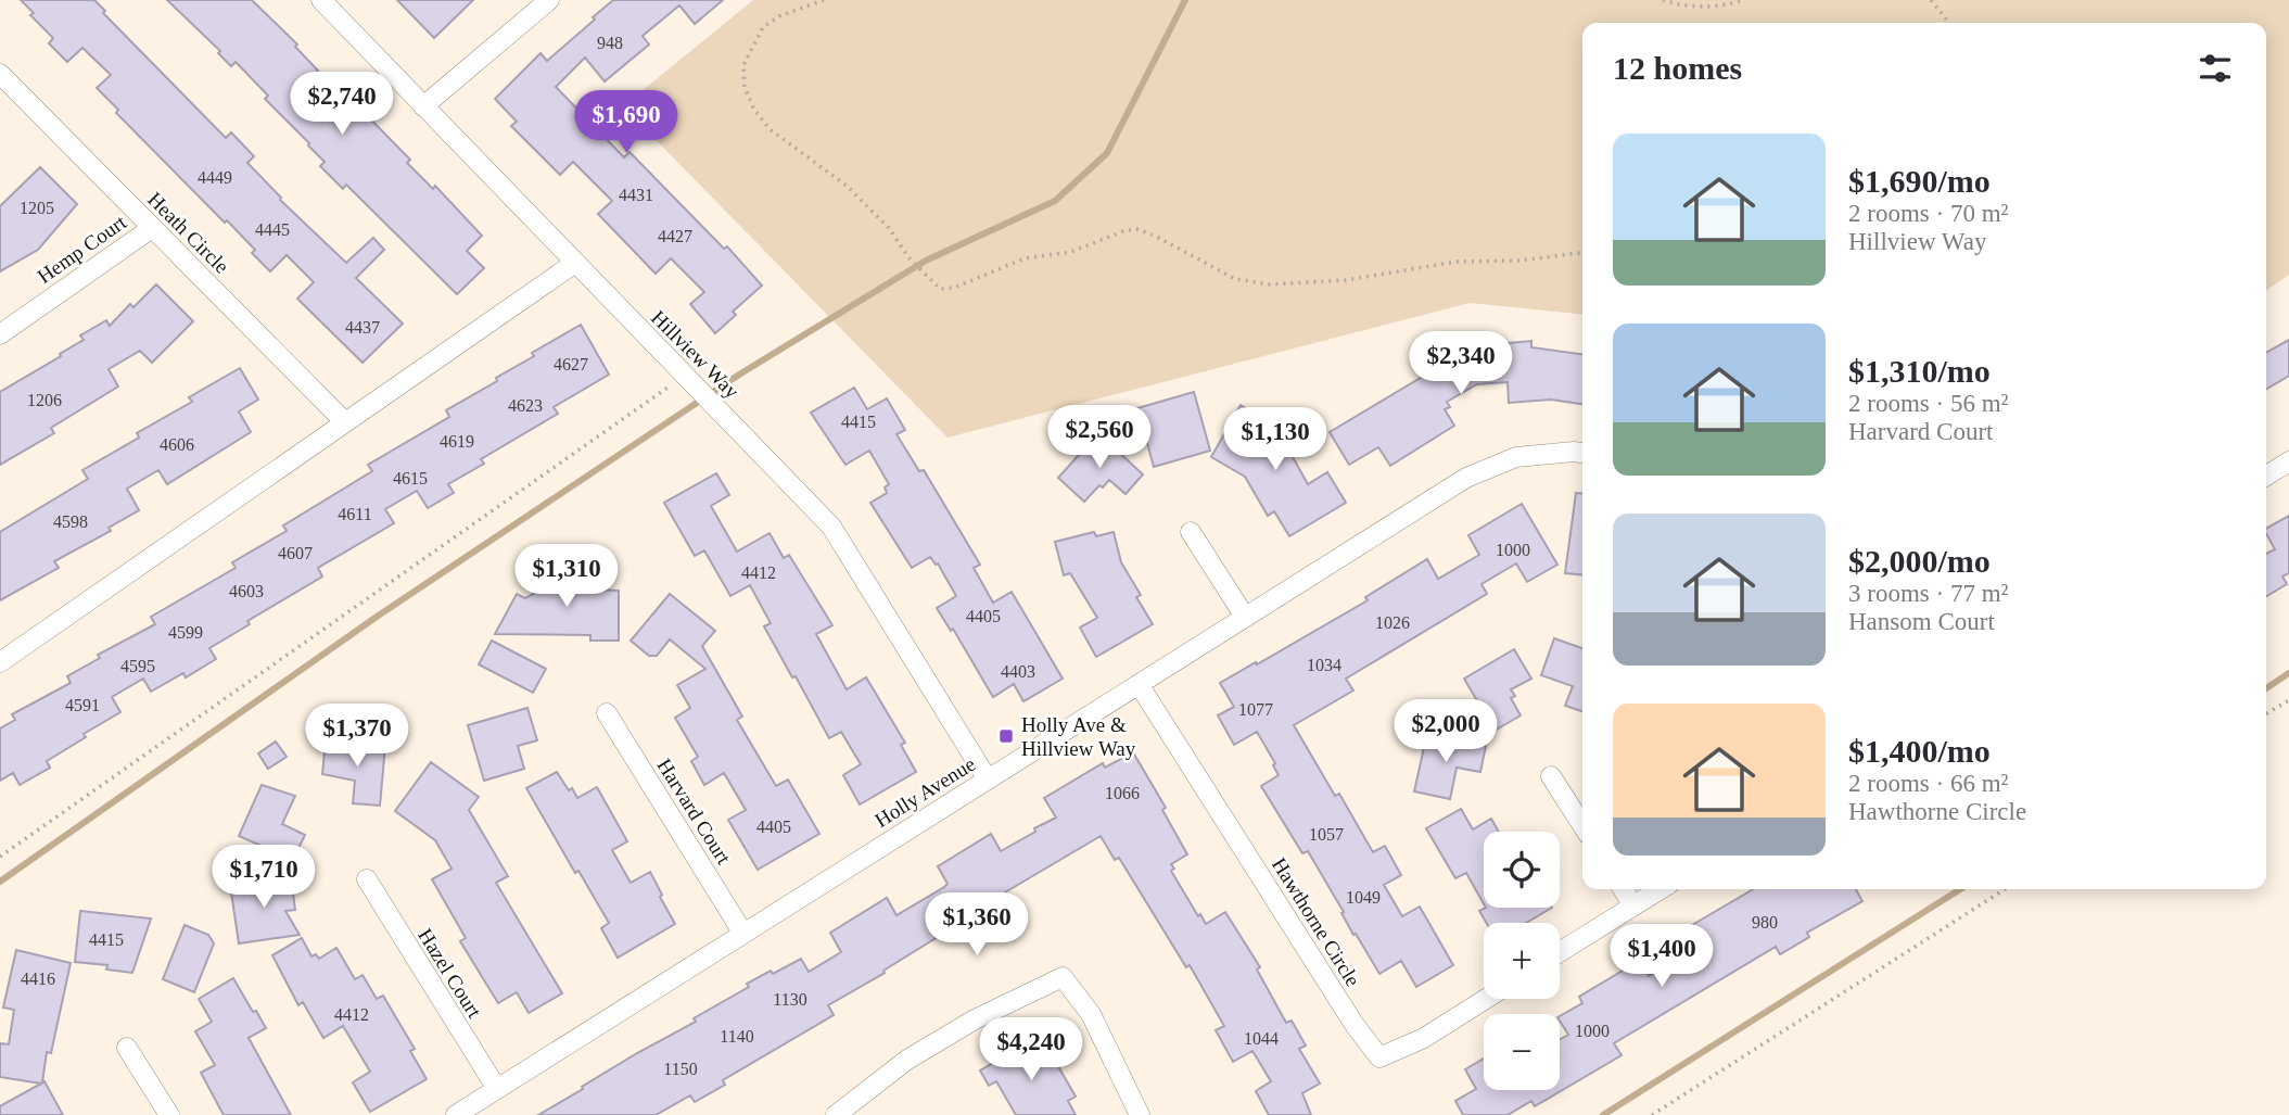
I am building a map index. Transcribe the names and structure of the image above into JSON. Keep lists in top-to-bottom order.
{
  "streets": {
    "street": [
      "Heath Circle",
      "Hemp Court",
      "Hillview Way",
      "Holly Avenue",
      "Harvard Court",
      "Hawthorne Circle",
      "Hazel Court"
    ]
  },
  "crossings": [
    ["Heath Circle", "Hemp Court"],
    ["Hillview Way", "Holly Avenue"],
    ["Holly Avenue", "Harvard Court"],
    ["Holly Avenue", "Hawthorne Circle"],
    ["Holly Avenue", "Hazel Court"]
  ],
  "places": {
    "transit": ["Holly Ave & Hillview Way"]
  },
  "house_numbers": [
    "948",
    "4449",
    "4431",
    "1205",
    "4445",
    "4427",
    "4437",
    "4627",
    "1206",
    "4623",
    "4415",
    "4619",
    "4606",
    "4615",
    "4611",
    "4598",
    "1000",
    "4607",
    "4412",
    "4603",
    "4405",
    "1026",
    "4599",
    "1034",
    "4595",
    "4403",
    "4591",
    "1077",
    "1066",
    "4405",
    "1057",
    "1049",
    "980",
    "4415",
    "4416",
    "1130",
    "4412",
    "1000",
    "1140",
    "1044",
    "1150"
  ],
  "page": {
    "heading": "12 homes",
    "price": [
      "$2,740",
      "$1,690",
      "$2,340",
      "$2,560",
      "$1,130",
      "$1,310",
      "$2,000",
      "$1,370",
      "$1,710",
      "$1,360",
      "$1,400",
      "$4,240"
    ],
    "list": [
      {
        "name": "$1,690/mo",
        "note": "2 rooms · 70 m² · Hillview Way"
      },
      {
        "name": "$1,310/mo",
        "note": "2 rooms · 56 m² · Harvard Court"
      },
      {
        "name": "$2,000/mo",
        "note": "3 rooms · 77 m² · Hansom Court"
      },
      {
        "name": "$1,400/mo",
        "note": "2 rooms · 66 m² · Hawthorne Circle"
      }
    ],
    "map_buttons": ["+", "−"]
  }
}
